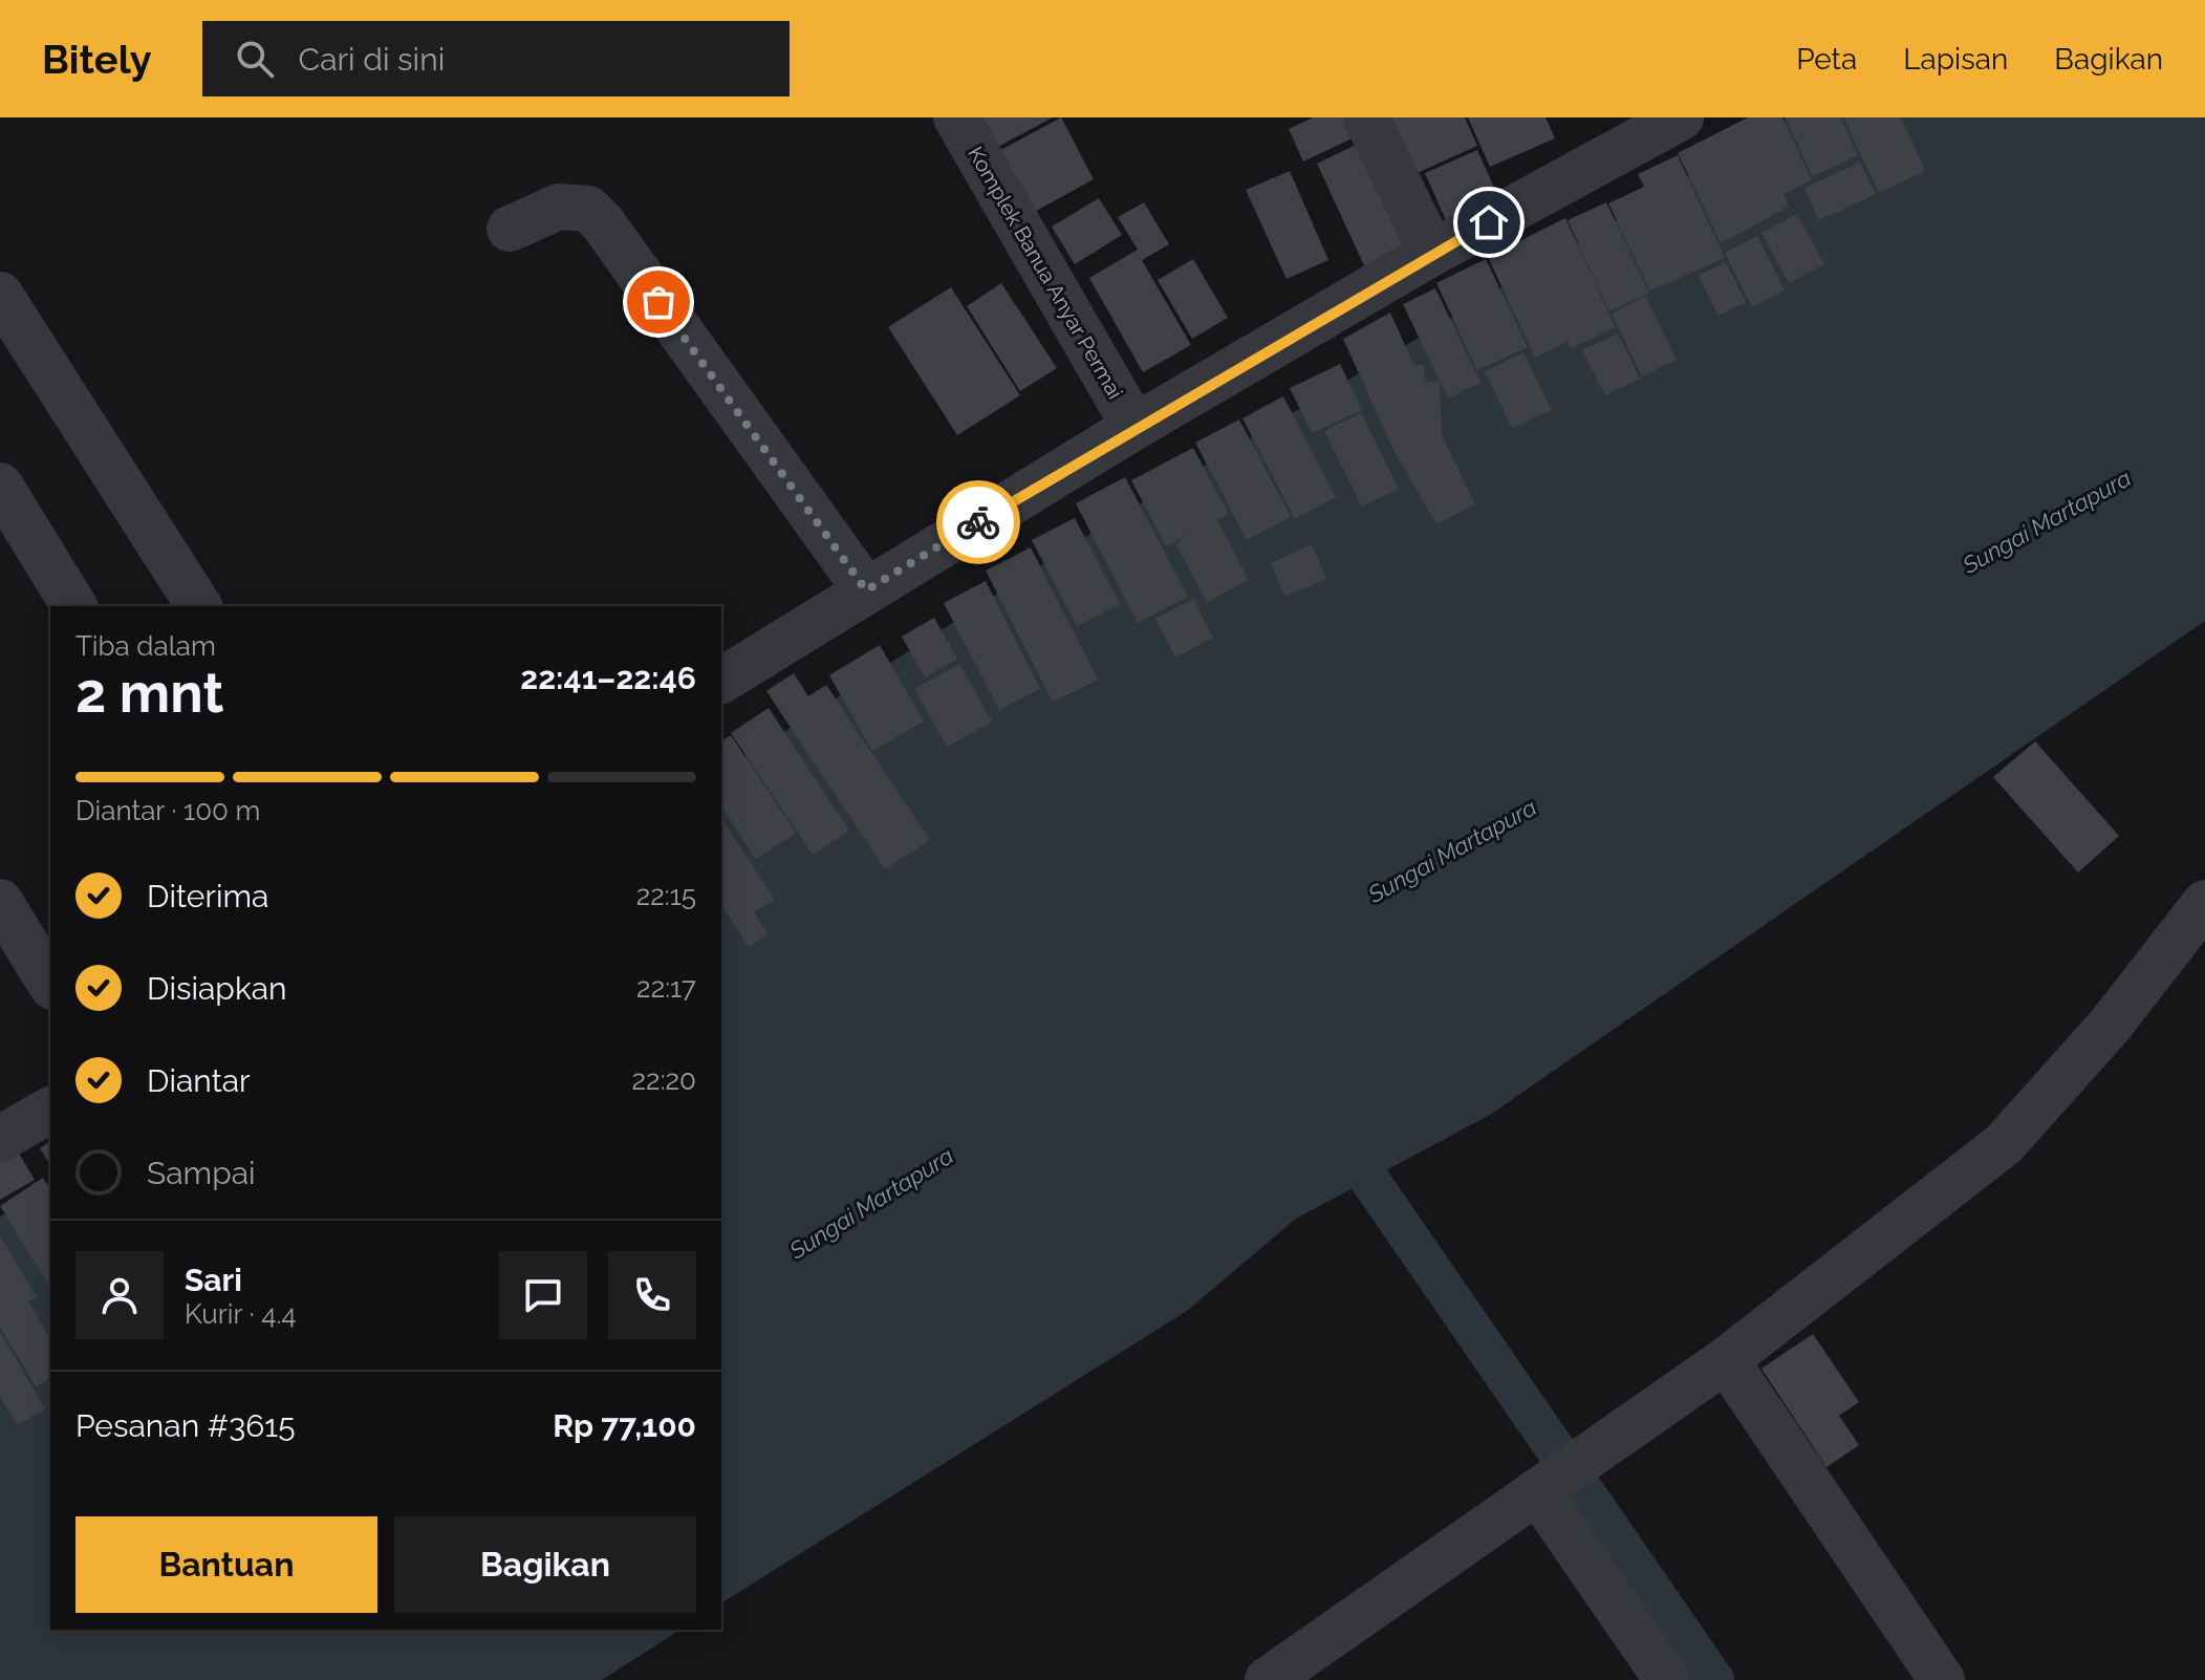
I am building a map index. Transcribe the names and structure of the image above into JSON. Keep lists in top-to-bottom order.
{
  "streets": {
    "street": ["Komplek Banua Anyar Permai"]
  },
  "water": ["Sungai Martapura"],
  "page": {
    "header": "Bitely",
    "search": "Cari di sini",
    "nav": ["Peta", "Lapisan", "Bagikan"],
    "heading": ["2 mnt", "Tiba dalam", "22:41–22:46"],
    "panel": [
      "Sari",
      "Kurir · 4.4",
      "Pesanan #3615",
      "Rp 77,100"
    ],
    "bar": "Diantar · 100 m",
    "list": [
      ["Diterima", "22:15"],
      ["Disiapkan", "22:17"],
      ["Diantar", "22:20"],
      "Sampai"
    ],
    "buttons": ["Bantuan", "Bagikan"]
  }
}
